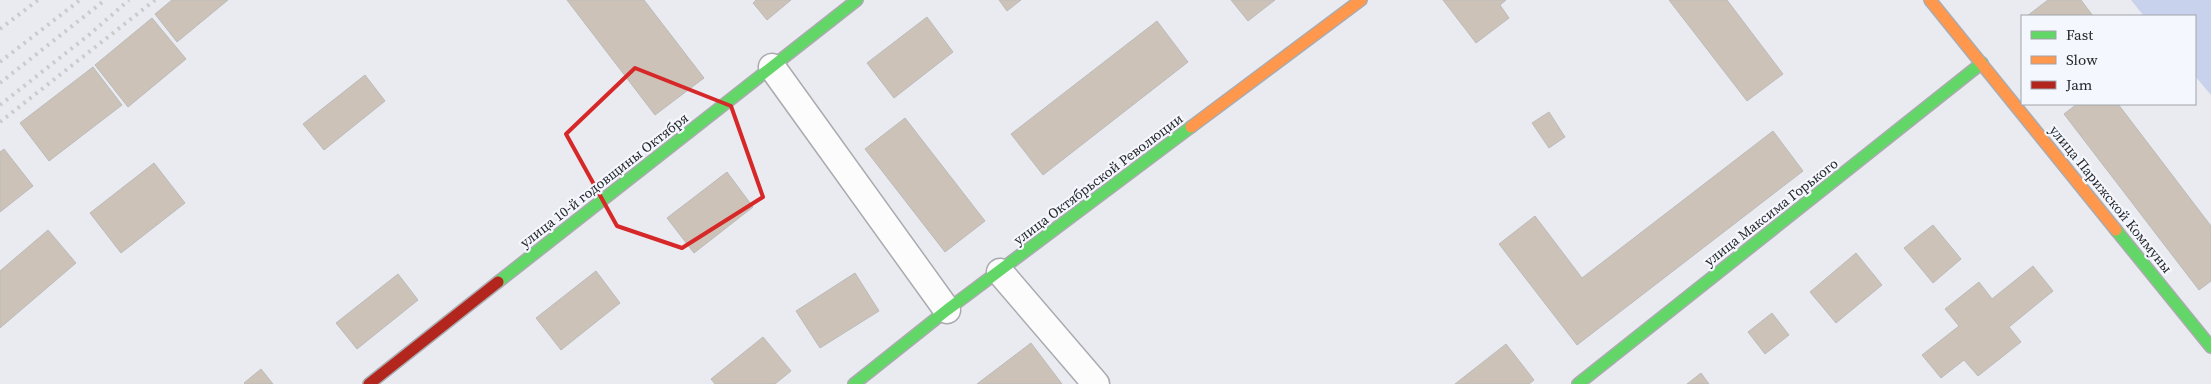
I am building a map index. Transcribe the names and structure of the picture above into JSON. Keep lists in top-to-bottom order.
{
  "streets": {
    "street": [
      "улица Октябрьской Революции",
      "улица 10-й годовщины Октября",
      "улица Парижской Коммуны",
      "улица Максима Горького"
    ]
  },
  "crossings": [
    ["улица Парижской Коммуны", "улица Максима Горького"]
  ],
  "legend": ["Fast", "Slow", "Jam"]
}
